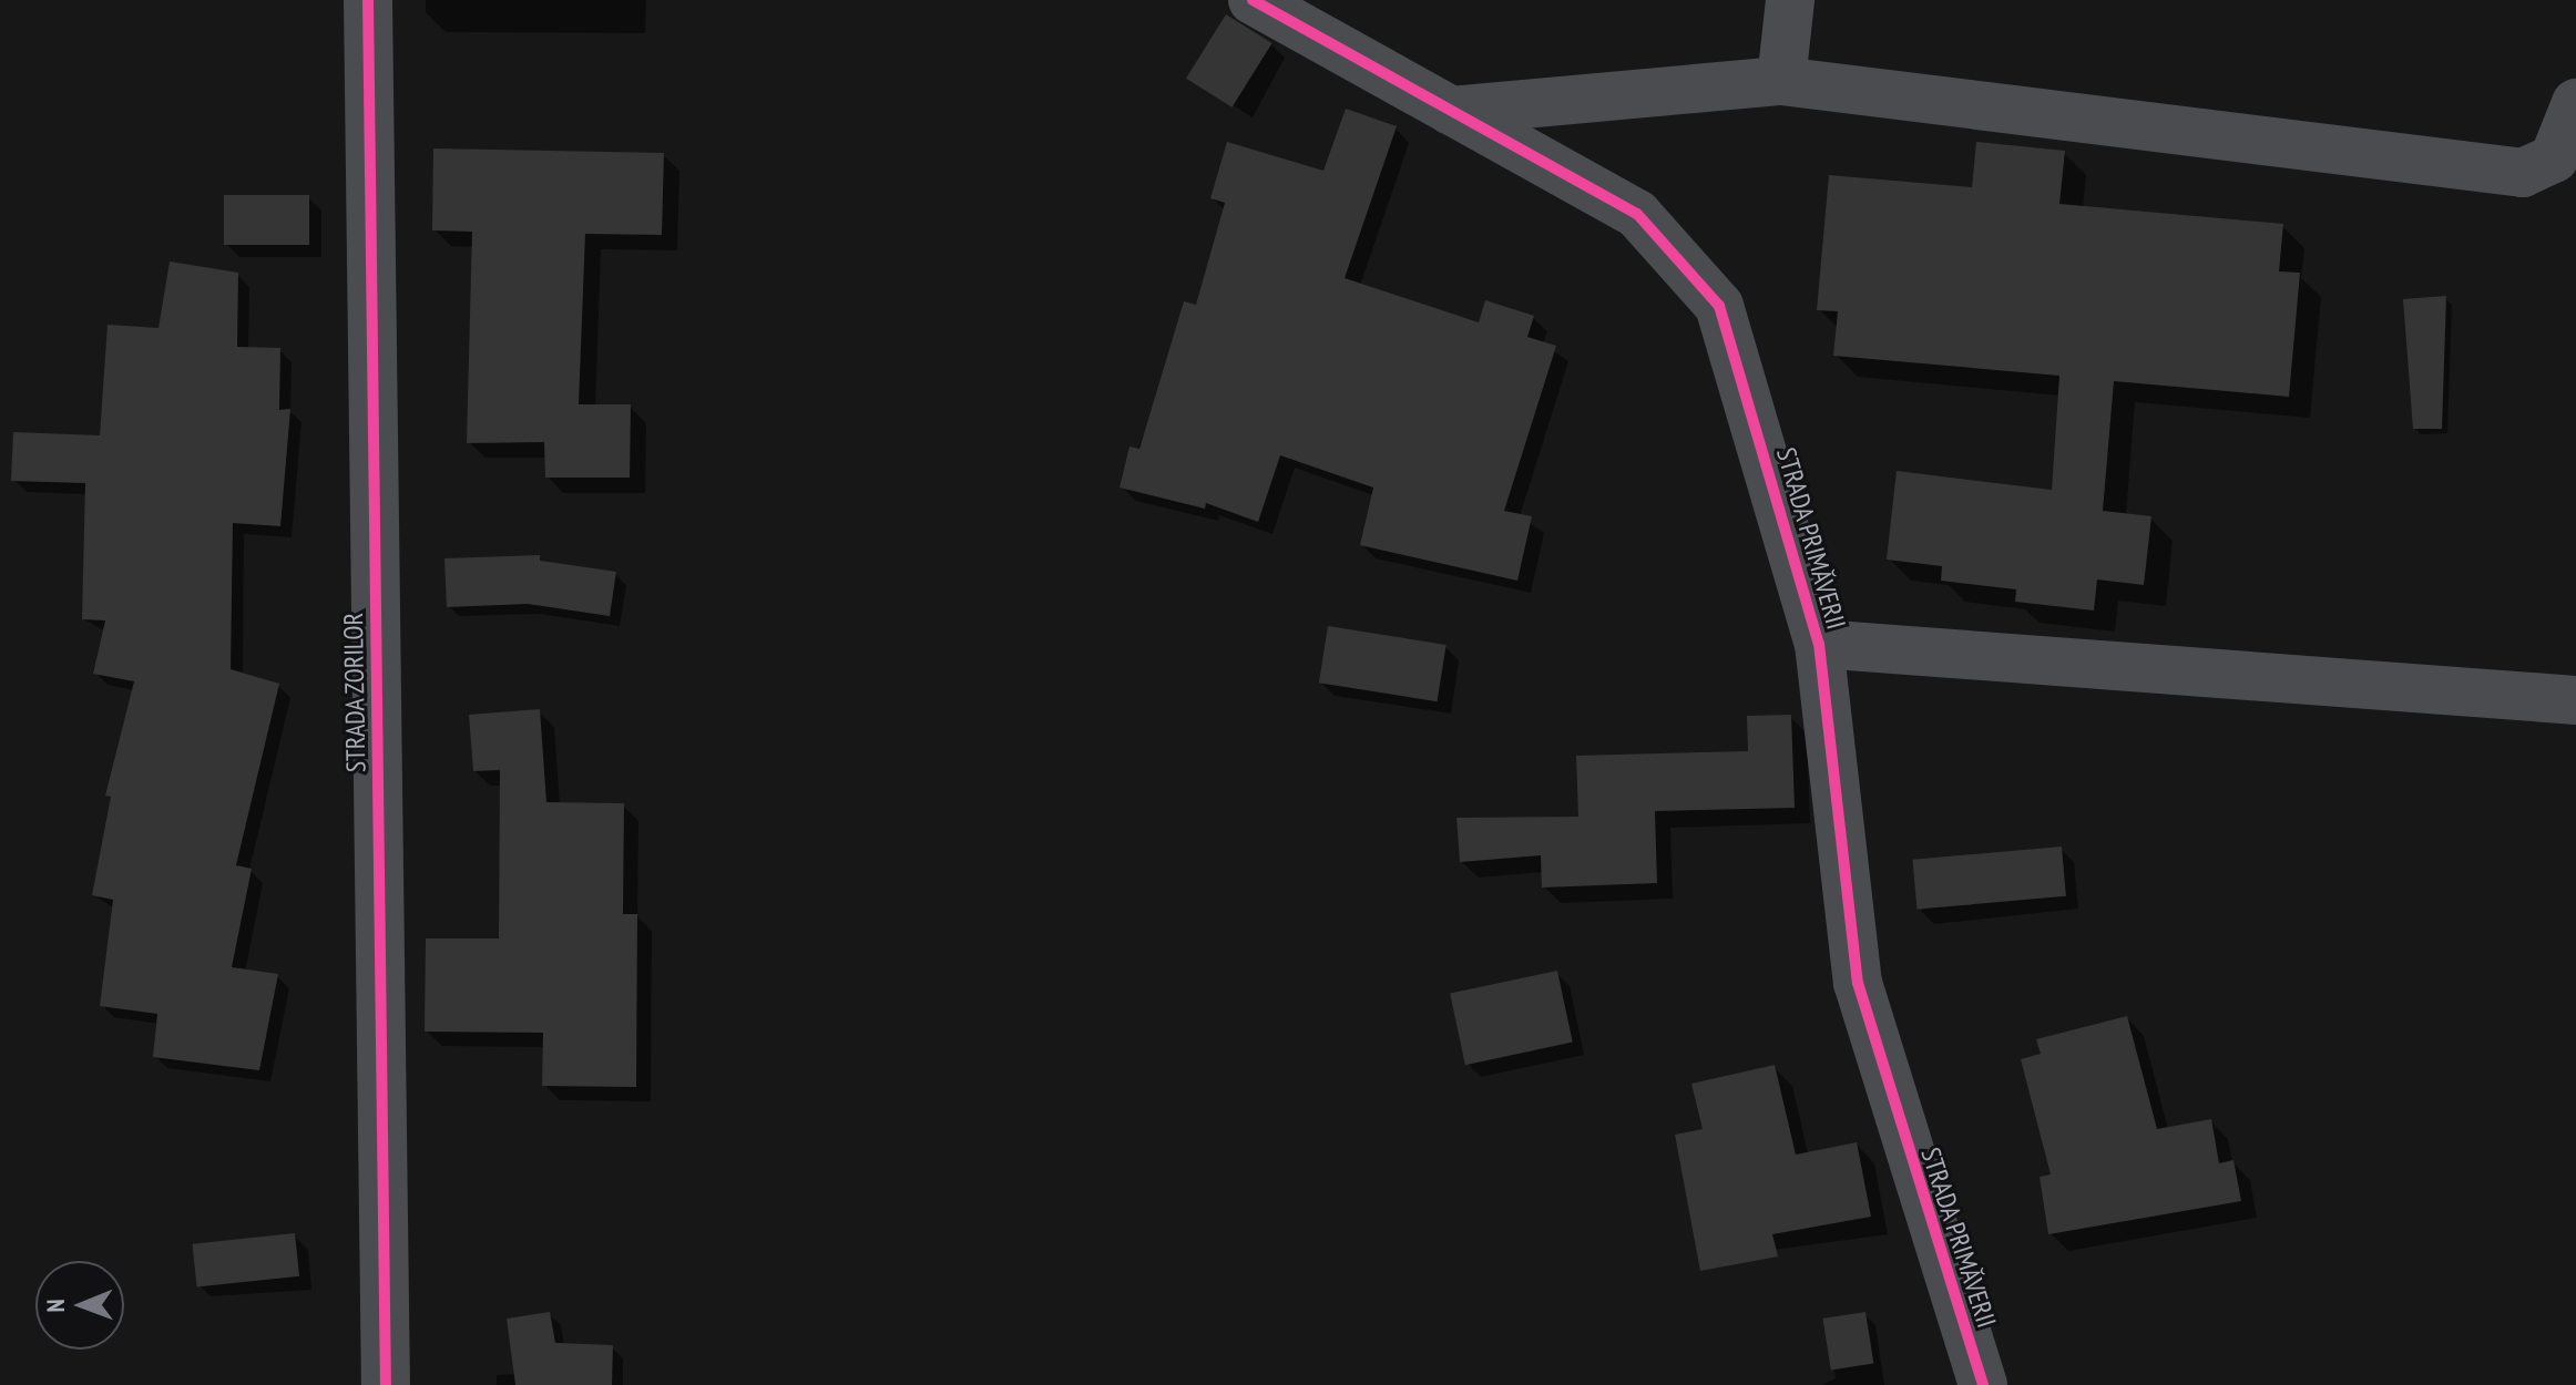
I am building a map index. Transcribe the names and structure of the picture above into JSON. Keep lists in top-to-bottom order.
{
  "streets": {
    "street": ["STRADA PRIMĂVERII", "STRADA ZORILOR"]
  },
  "north": "left"
}
